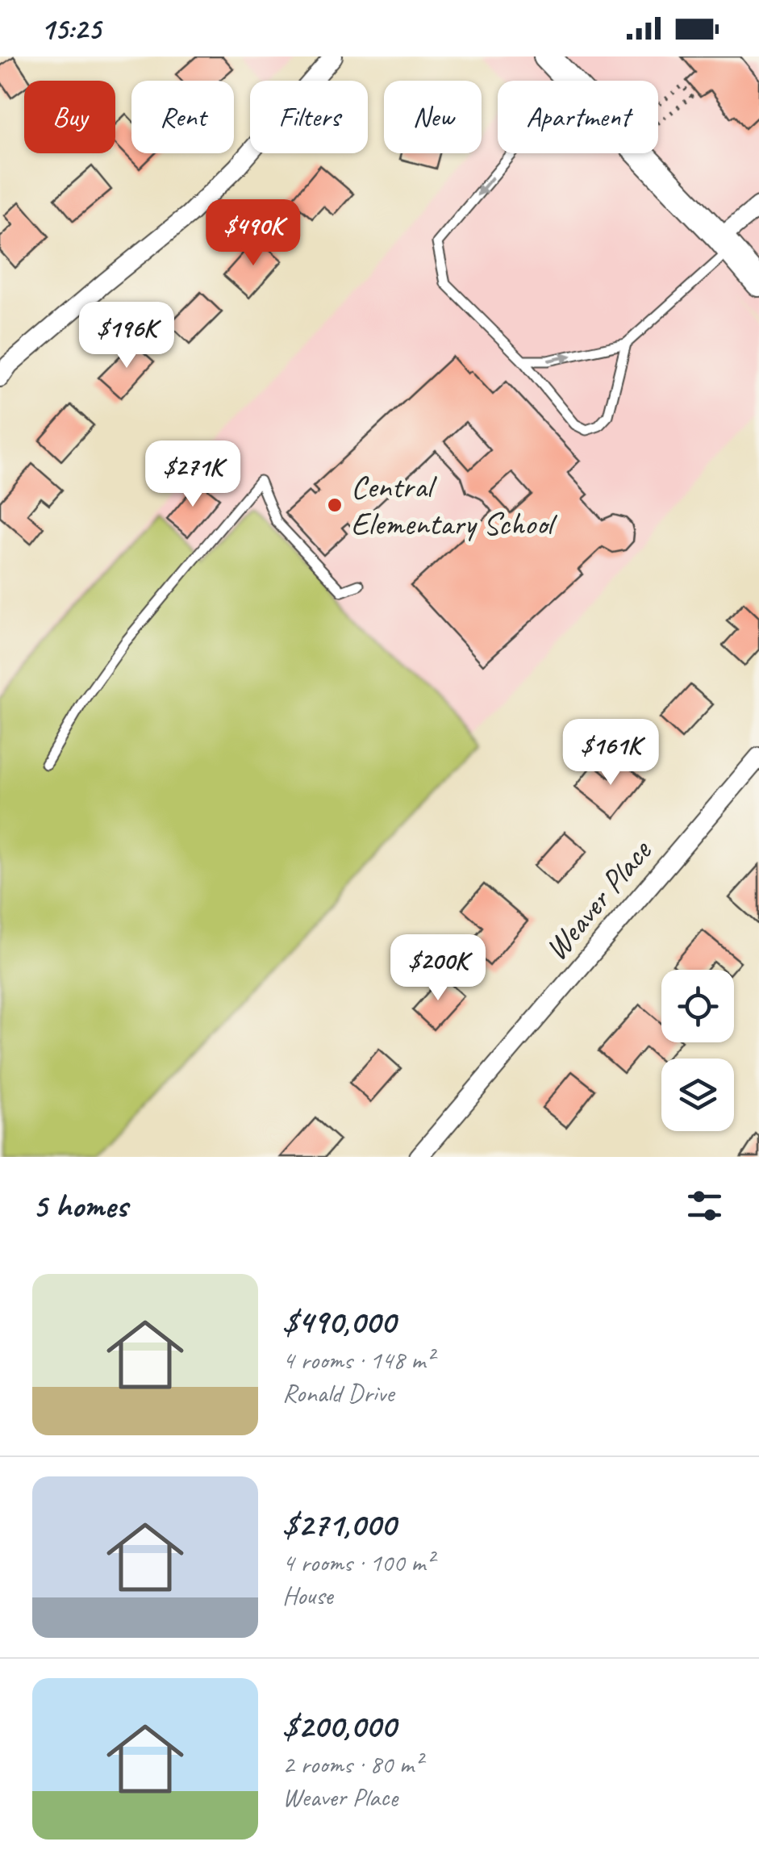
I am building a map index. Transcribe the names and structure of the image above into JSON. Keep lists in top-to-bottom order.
{
  "streets": {
    "street": ["Weaver Place"]
  },
  "places": ["Central Elementary School"],
  "page": {
    "status": "15:25",
    "chip": [
      "Buy",
      "Rent",
      "Filters",
      "New",
      "Apartment"
    ],
    "price": [
      "$490K",
      "$196K",
      "$271K",
      "$161K",
      "$200K"
    ],
    "heading": "5 homes",
    "list": [
      {
        "name": "$490,000",
        "note": "4 rooms · 148 m² · Ronald Drive"
      },
      {
        "name": "$271,000",
        "note": "4 rooms · 100 m² · House"
      },
      {
        "name": "$200,000",
        "note": "2 rooms · 80 m² · Weaver Place"
      }
    ]
  }
}
